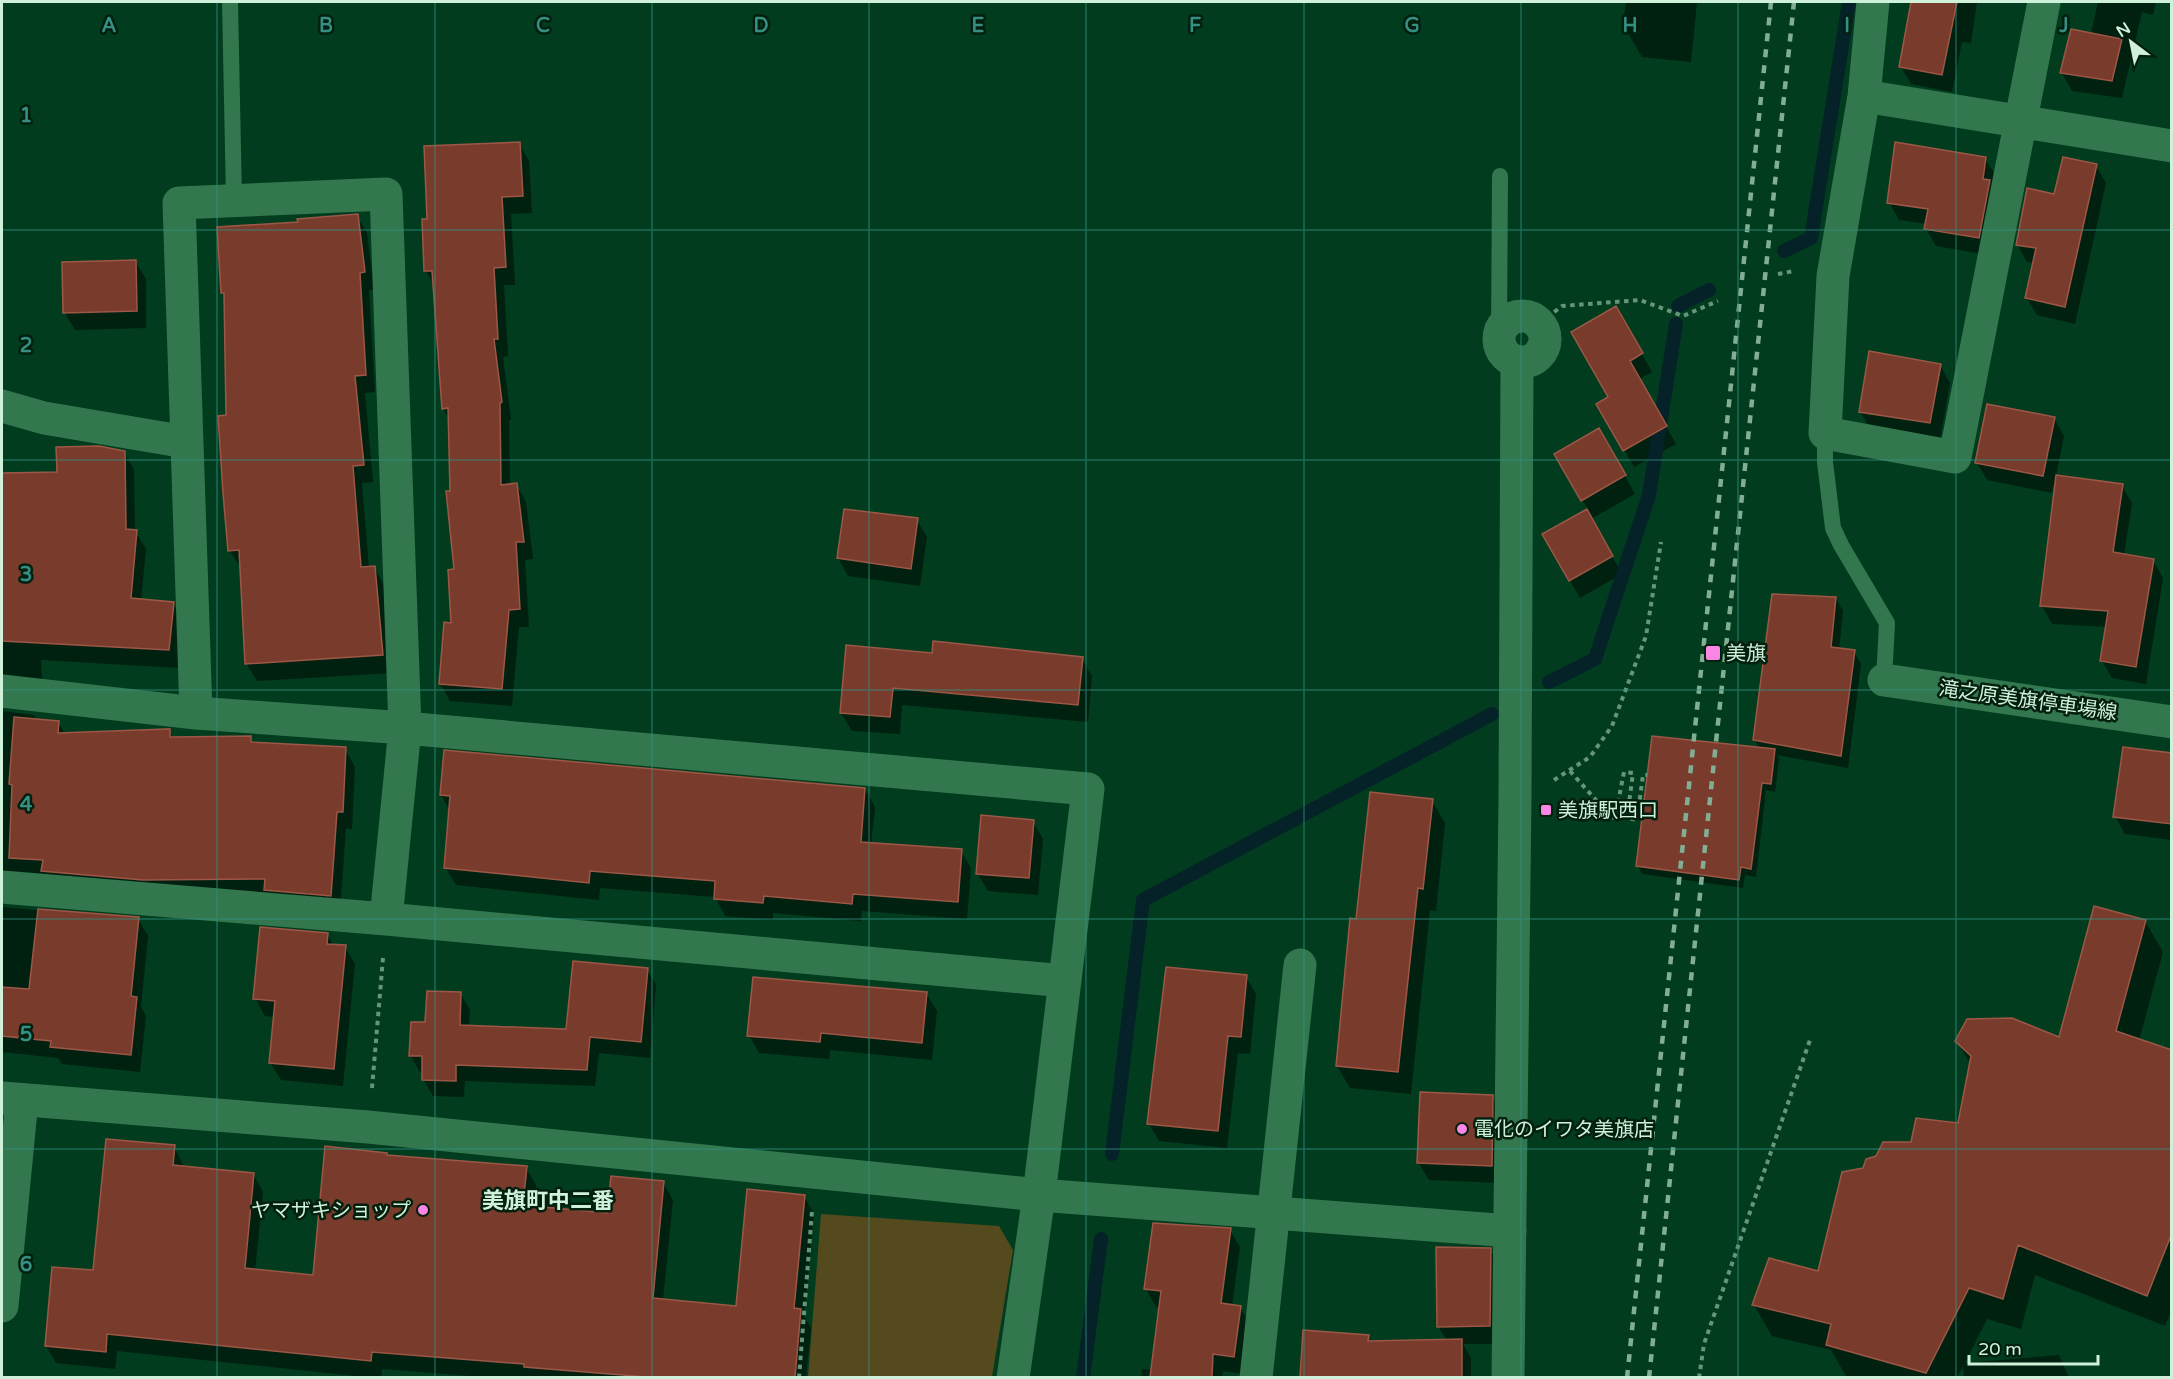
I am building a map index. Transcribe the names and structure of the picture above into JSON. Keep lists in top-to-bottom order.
{
  "streets": {
    "street": ["滝之原美旗停車場線"]
  },
  "districts": ["美旗町中二番"],
  "places": {
    "transit": ["美旗", "美旗駅西口"],
    "other": ["電化のイワタ美旗店", "ヤマザキショップ"]
  },
  "scale_bar": "20 m",
  "north": "top left",
  "grid": {
    "columns": [
      "A",
      "B",
      "C",
      "D",
      "E",
      "F",
      "G",
      "H",
      "I",
      "J"
    ],
    "rows": [
      "1",
      "2",
      "3",
      "4",
      "5",
      "6"
    ]
  }
}
